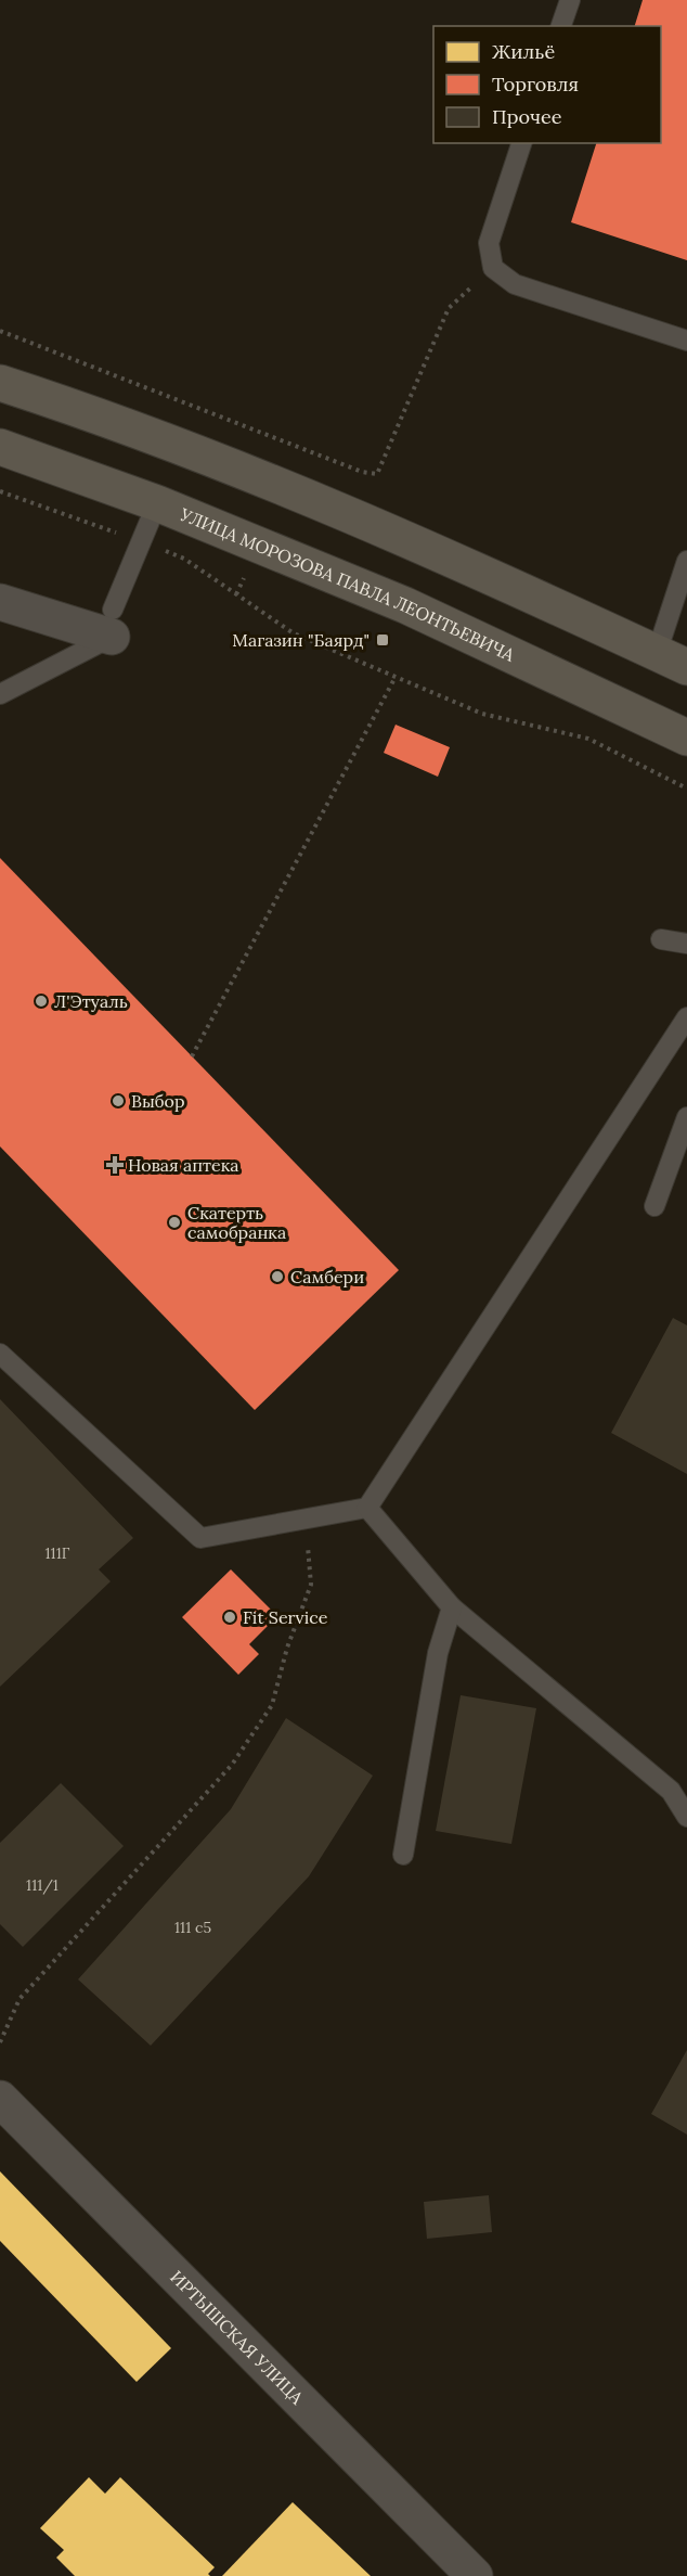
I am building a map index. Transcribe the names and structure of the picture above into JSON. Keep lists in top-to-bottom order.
{
  "streets": {
    "main road": ["УЛИЦА МОРОЗОВА ПАВЛА ЛЕОНТЬЕВИЧА"],
    "street": ["ИРТЫШСКАЯ УЛИЦА"]
  },
  "places": {
    "transit": ["Магазин \"Баярд\""],
    "other": [
      "Л'Этуаль",
      "Выбор",
      "Скатерть самобранка",
      "Самбери",
      "Fit Service"
    ],
    "health": ["Новая аптека"]
  },
  "house_numbers": ["111Г", "111/1", "111 с5"],
  "legend": ["Жильё", "Торговля", "Прочее"]
}
